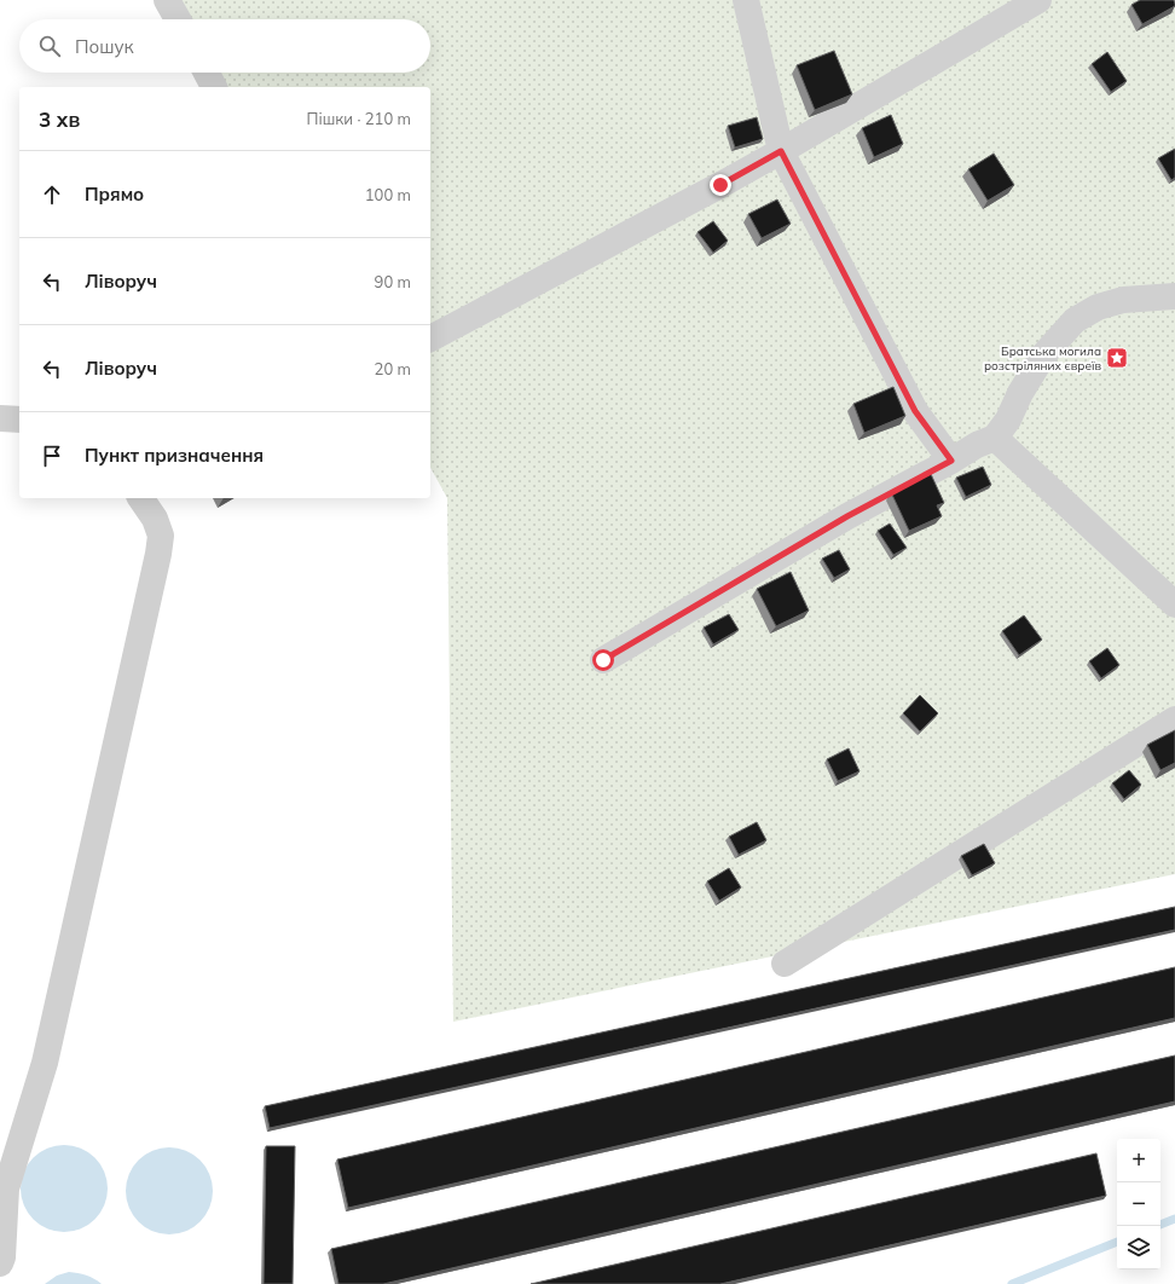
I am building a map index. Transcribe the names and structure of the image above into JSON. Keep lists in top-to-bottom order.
{
  "places": {
    "place": ["Братська могила розстріляних євреїв"]
  },
  "page": {
    "search": "Пошук",
    "heading": ["3 хв", "Пішки · 210 m"],
    "list": [
      ["Прямо", "100 m"],
      ["Ліворуч", "90 m"],
      ["Ліворуч", "20 m"],
      "Пункт призначення"
    ],
    "map_buttons": ["+", "−"]
  }
}
